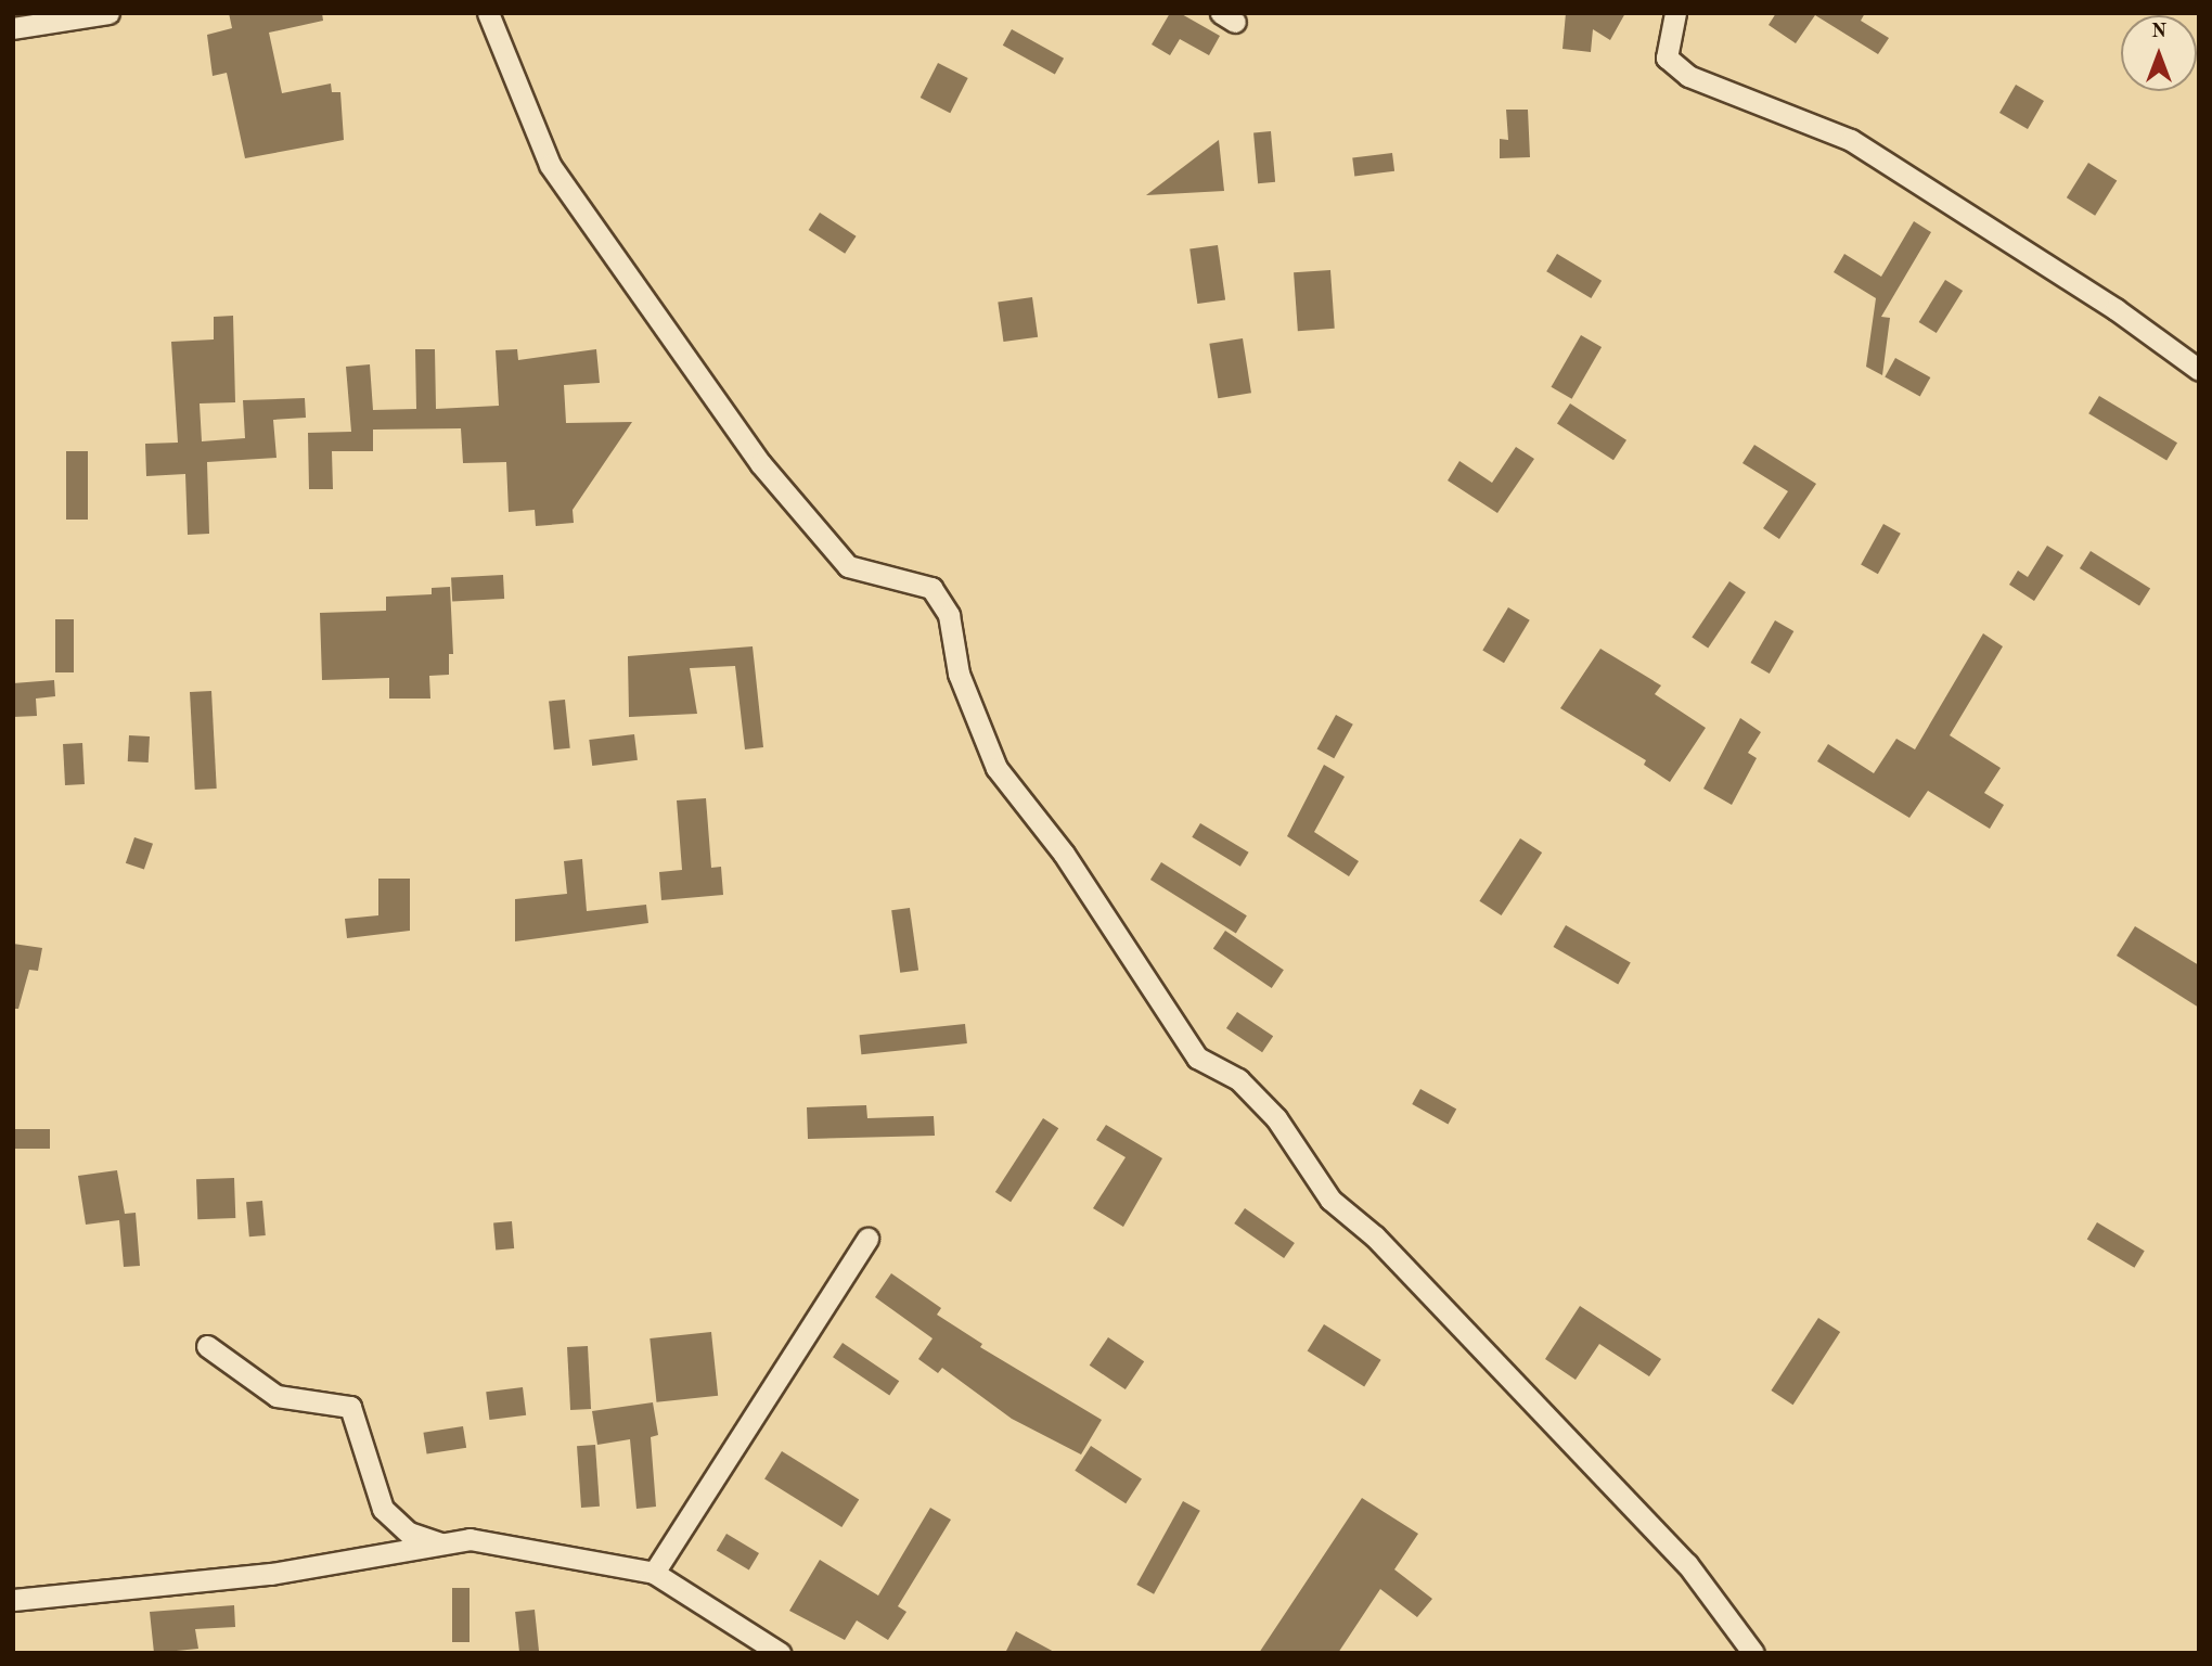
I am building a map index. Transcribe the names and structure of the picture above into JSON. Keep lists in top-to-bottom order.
{
  "north": "top"
}
